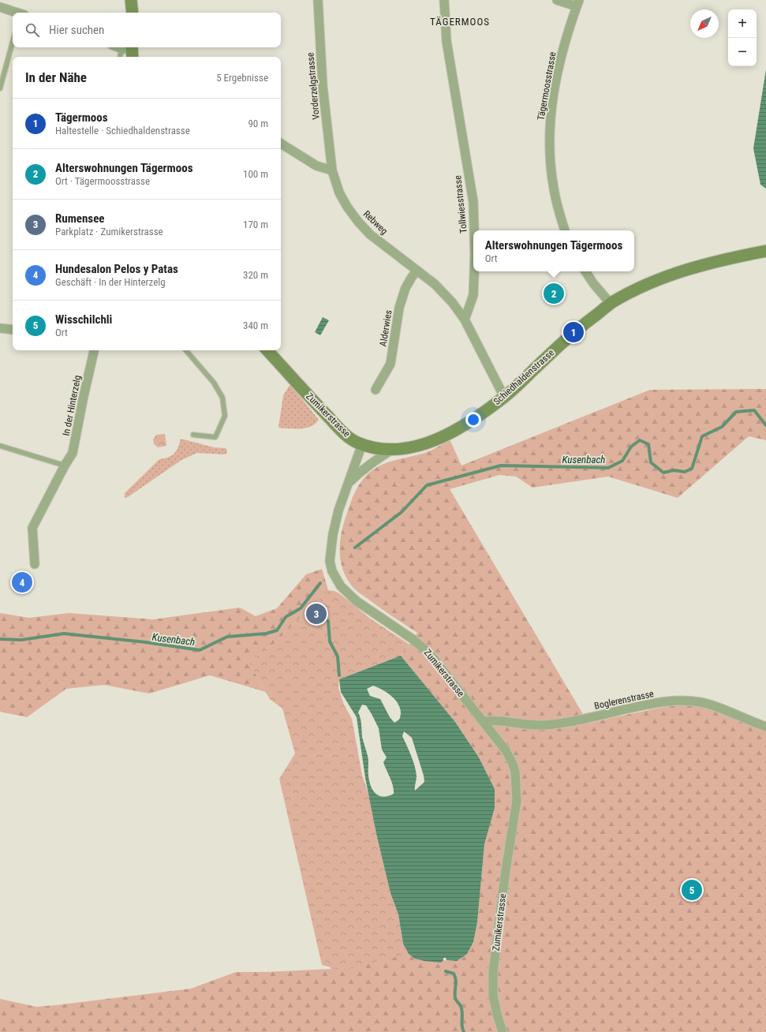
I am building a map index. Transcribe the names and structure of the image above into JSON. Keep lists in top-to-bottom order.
{
  "streets": {
    "main road": ["Schiedhaldenstrasse", "Zumikerstrasse"],
    "street": [
      "Vorderzelgstrasse",
      "Tägermoosstrasse",
      "Tollwiesstrasse",
      "Rebweg",
      "Alderwies",
      "In der Hinterzelg",
      "Boglerenstrasse"
    ]
  },
  "crossings": [
    ["Vorderzelgstrasse", "Rebweg"],
    ["Tollwiesstrasse", "Rebweg"],
    ["Rebweg", "Alderwies"],
    ["Schiedhaldenstrasse", "Zumikerstrasse"],
    ["Zumikerstrasse", "Boglerenstrasse"]
  ],
  "districts": ["TÄGERMOOS"],
  "water": ["Kusenbach"],
  "north": "bottom left",
  "page": {
    "map_buttons": ["+", "−"],
    "search": "Hier suchen",
    "heading": ["In der Nähe", "5 Ergebnisse"],
    "list": [
      {
        "mark": "1",
        "name": "Tägermoos",
        "note": "Haltestelle · Schiedhaldenstrasse",
        "value": "90 m"
      },
      {
        "mark": "2",
        "name": "Alterswohnungen Tägermoos",
        "note": "Ort · Tägermoosstrasse",
        "value": "100 m"
      },
      {
        "mark": "3",
        "name": "Rumensee",
        "note": "Parkplatz · Zumikerstrasse",
        "value": "170 m"
      },
      {
        "mark": "4",
        "name": "Hundesalon Pelos y Patas",
        "note": "Geschäft · In der Hinterzelg",
        "value": "320 m"
      },
      {
        "mark": "5",
        "name": "Wisschilchli",
        "note": "Ort",
        "value": "340 m"
      }
    ],
    "popup": ["Alterswohnungen Tägermoos", "Ort"],
    "pins": [
      "2",
      "1",
      "4",
      "3",
      "5"
    ]
  }
}
